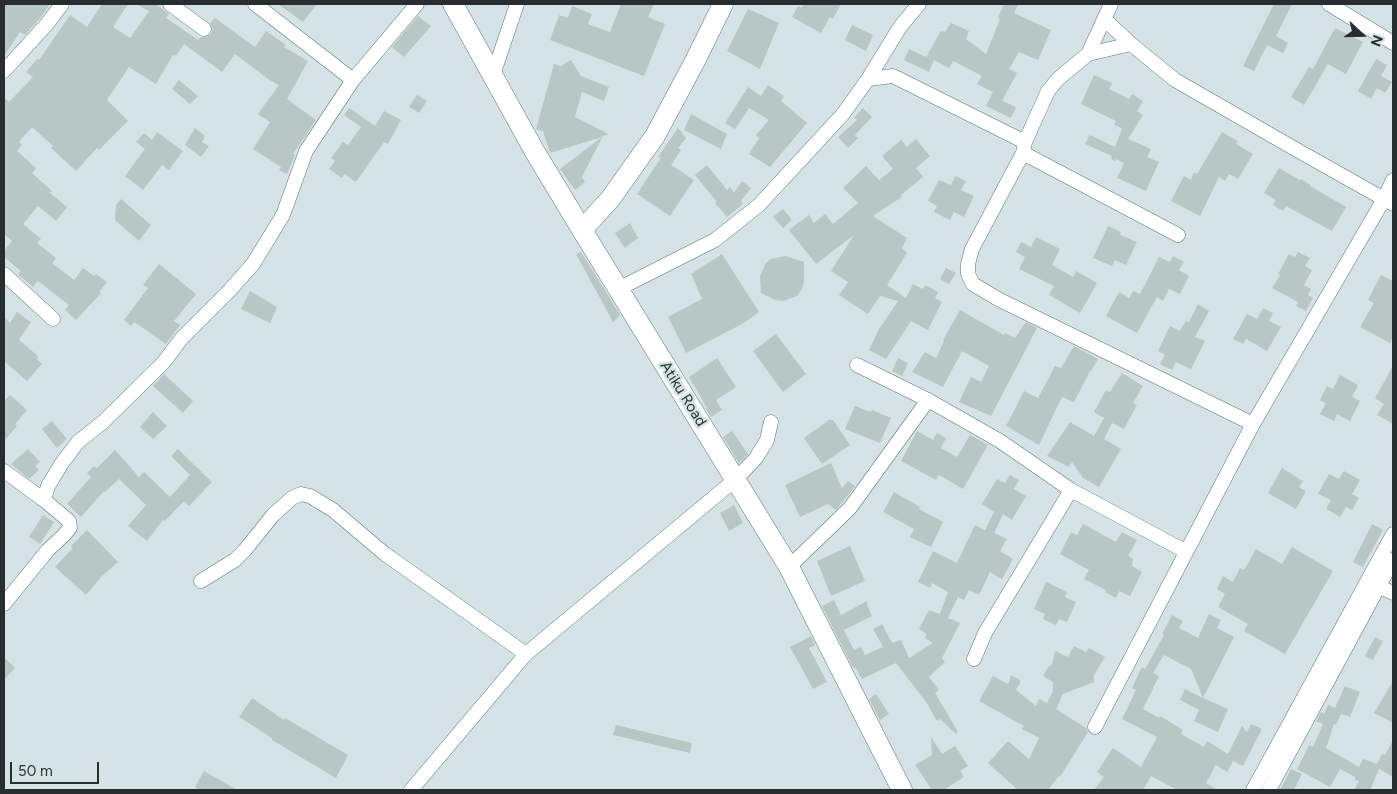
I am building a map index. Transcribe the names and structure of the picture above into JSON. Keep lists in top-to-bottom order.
{
  "streets": {
    "street": ["Atiku Road"]
  },
  "scale_bar": "50 m",
  "north": "right"
}
